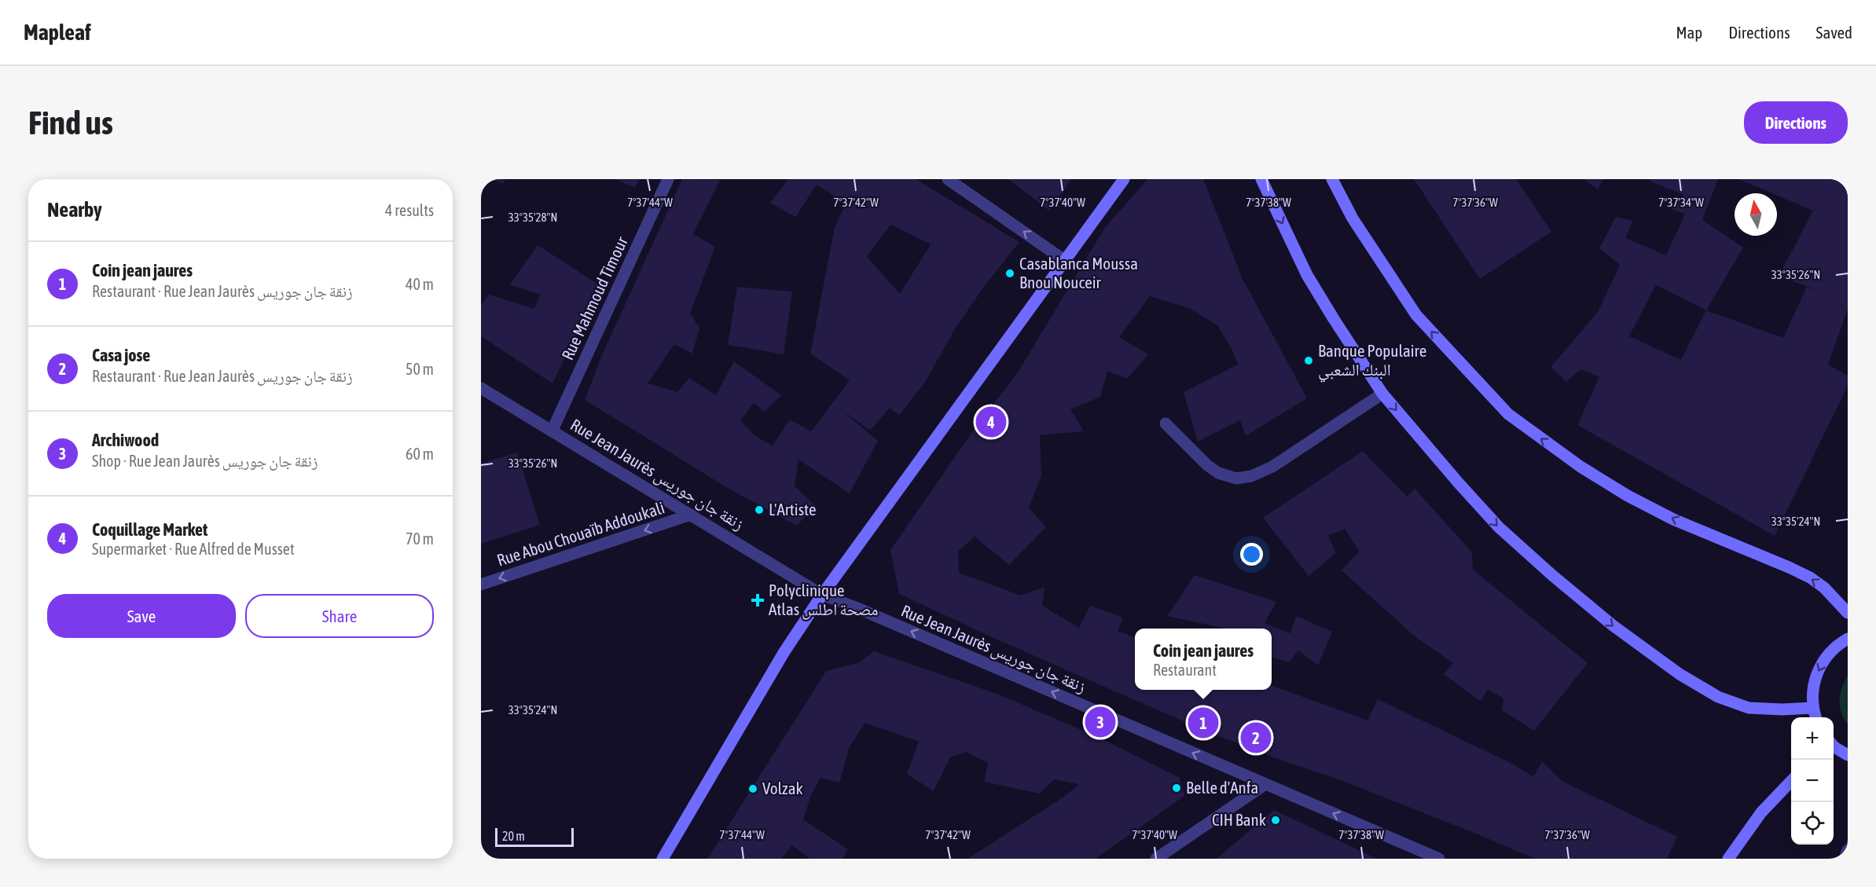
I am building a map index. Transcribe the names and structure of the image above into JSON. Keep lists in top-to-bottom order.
{
  "streets": {
    "street": ["Rue Mahmoud Timour", "Rue Jean Jaurès زنقة جان جوريس", "Rue Abou Chouaïb Addoukali"]
  },
  "crossings": [
    ["Rue Mahmoud Timour", "Rue Jean Jaurès زنقة جان جوريس"],
    ["Rue Jean Jaurès زنقة جان جوريس", "Rue Abou Chouaïb Addoukali"]
  ],
  "one_way": ["Rue Jean Jaurès زنقة جان جوريس", "Rue Abou Chouaïb Addoukali"],
  "places": {
    "other": [
      "Casablanca Moussa Bnou Nouceir",
      "Banque Populaire البنك الشعبي",
      "L'Artiste",
      "Belle d'Anfa",
      "Volzak",
      "CIH Bank"
    ],
    "health": ["Polyclinique Atlas مصحة اطلس"]
  },
  "scale_bar": "20 m",
  "north": "top",
  "page": {
    "header": "Mapleaf",
    "nav": ["Map", "Directions", "Saved"],
    "buttons": [
      "Directions",
      ["Save", "Share"]
    ],
    "title": "Find us",
    "heading": ["Nearby", "4 results"],
    "list": [
      {
        "mark": "1",
        "name": "Coin jean jaures",
        "note": "Restaurant · Rue Jean Jaurès زنقة جان جوريس",
        "value": "40 m"
      },
      {
        "mark": "2",
        "name": "Casa jose",
        "note": "Restaurant · Rue Jean Jaurès زنقة جان جوريس",
        "value": "50 m"
      },
      {
        "mark": "3",
        "name": "Archiwood",
        "note": "Shop · Rue Jean Jaurès زنقة جان جوريس",
        "value": "60 m"
      },
      {
        "mark": "4",
        "name": "Coquillage Market",
        "note": "Supermarket · Rue Alfred de Musset",
        "value": "70 m"
      }
    ],
    "pins": [
      "4",
      "3",
      "1",
      "2"
    ],
    "popup": ["Coin jean jaures", "Restaurant"],
    "map_buttons": ["+", "−"],
    "scale": "20 m"
  },
  "coordinates": [
    "7°37'44\"W",
    "7°37'42\"W",
    "7°37'40\"W",
    "7°37'38\"W",
    "7°37'36\"W",
    "7°37'34\"W",
    "33°35'28\"N",
    "33°35'26\"N",
    "33°35'24\"N"
  ]
}
